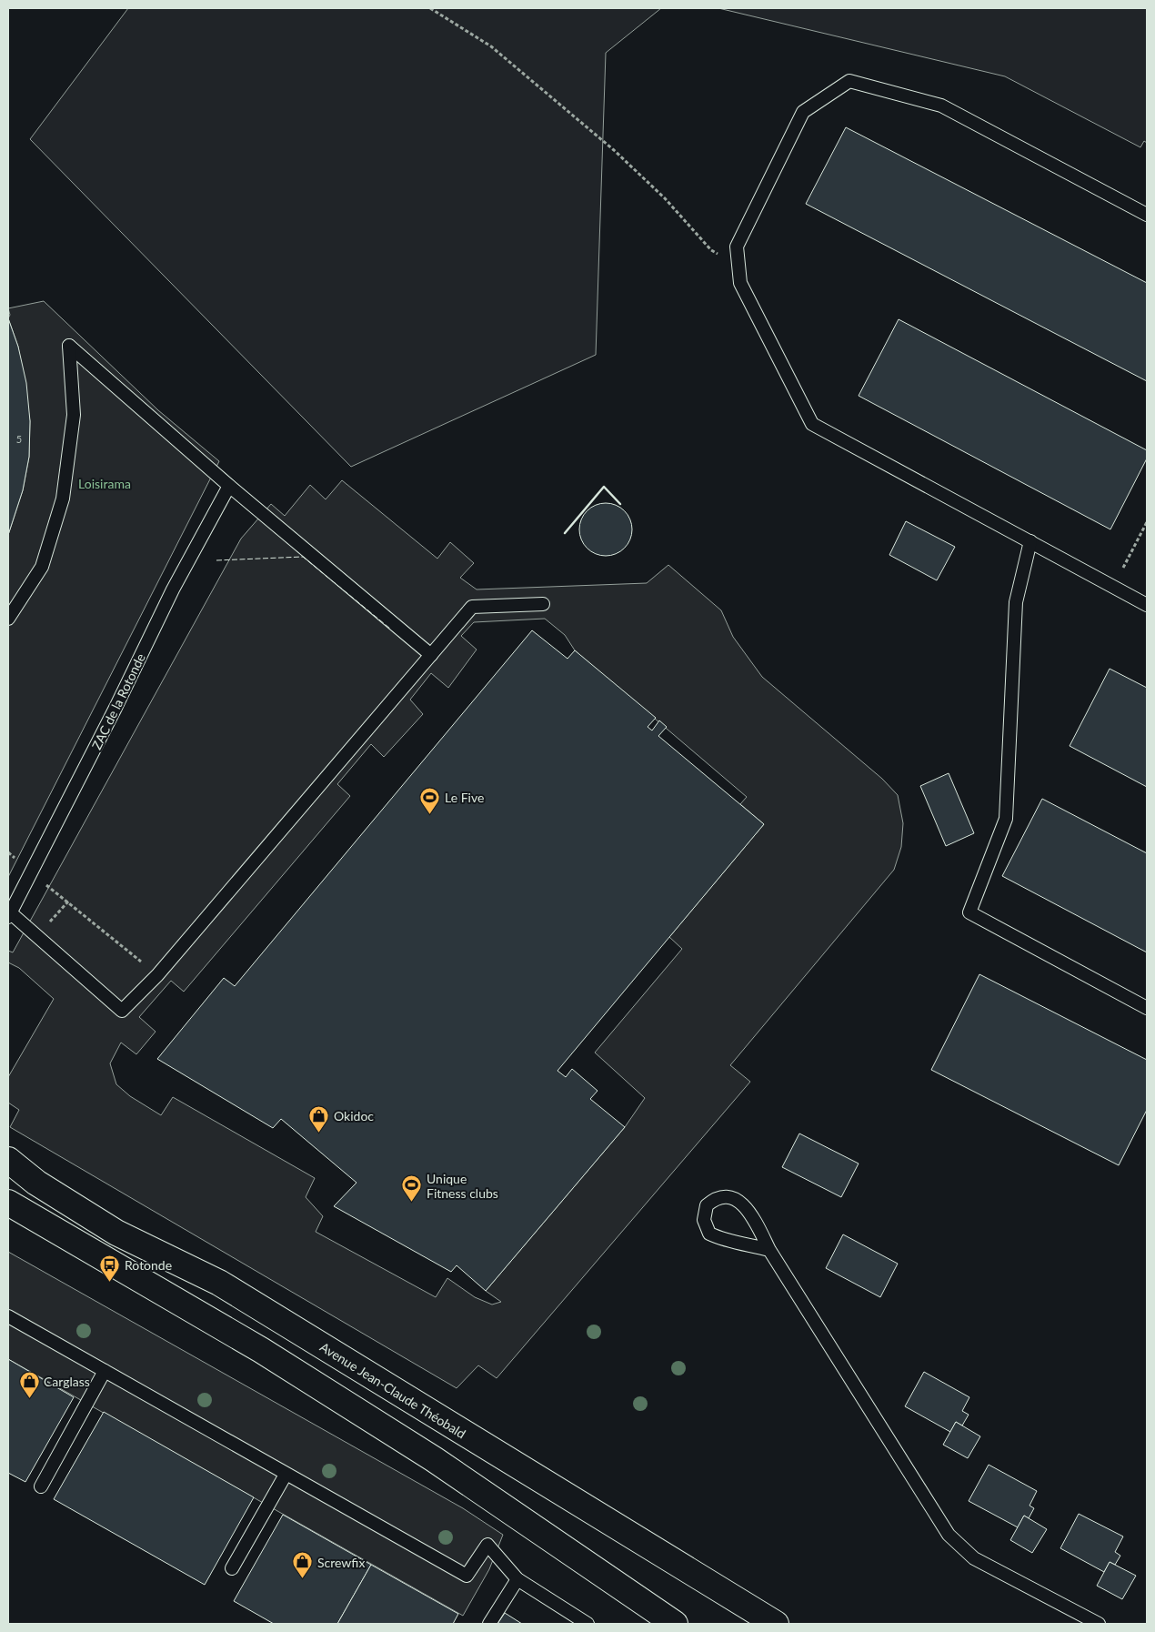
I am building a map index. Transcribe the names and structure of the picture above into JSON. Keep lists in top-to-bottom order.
{
  "streets": {
    "main road": ["Avenue Jean-Claude Théobald"],
    "lane": ["ZAC de la Rotonde"]
  },
  "parks": ["Loisirama"],
  "places": {
    "sports": ["Le Five", "Unique Fitness clubs"],
    "shop": ["Okidoc", "Carglass", "Screwfix"],
    "bus stop": ["Rotonde"]
  },
  "house_numbers": ["5"]
}
